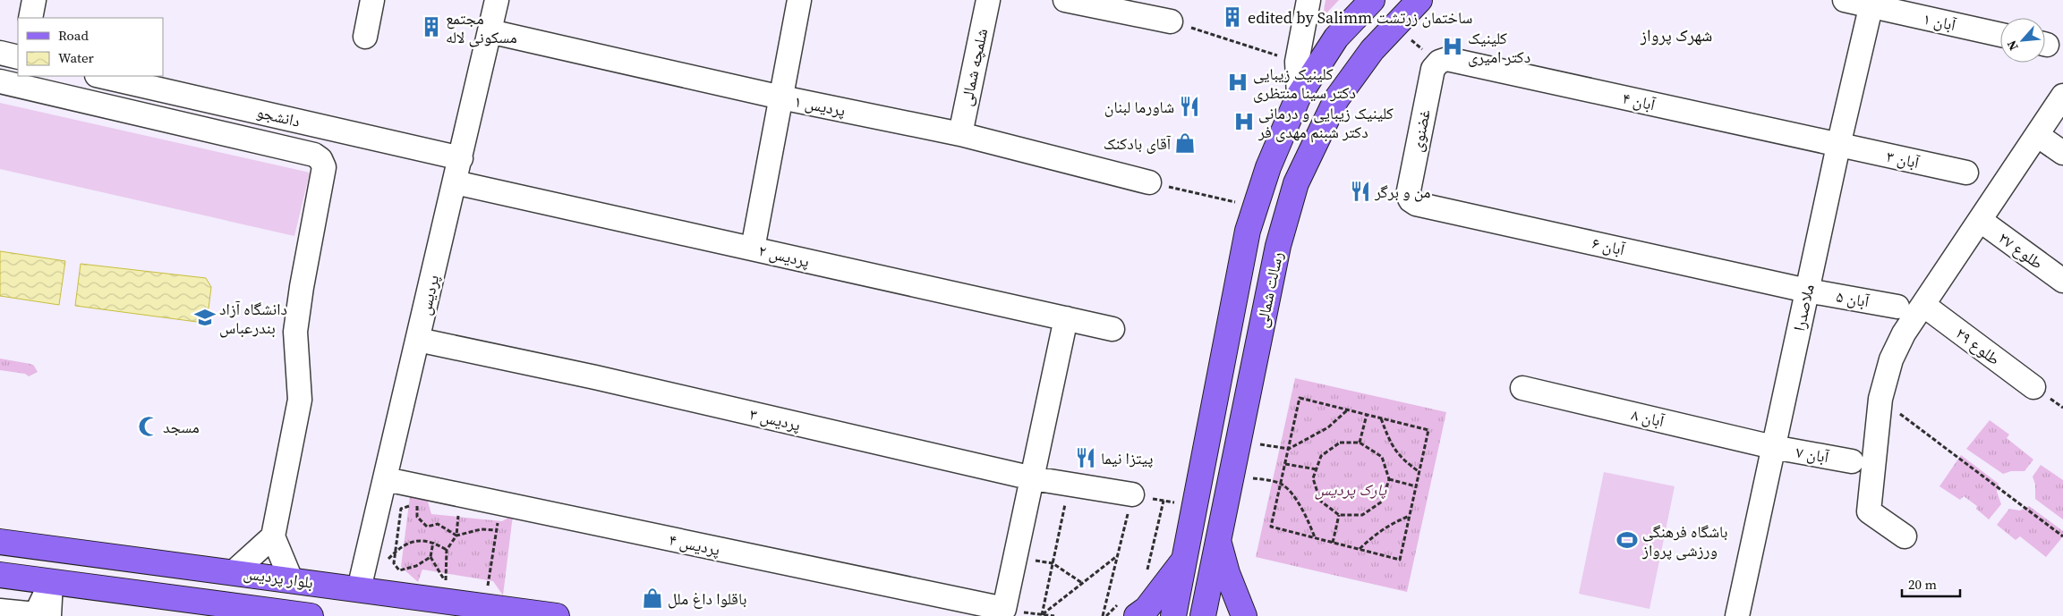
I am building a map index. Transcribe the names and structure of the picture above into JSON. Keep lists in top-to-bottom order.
{
  "streets": {
    "main road": ["رسالت شمالی", "بلوار پردیس"],
    "street": [
      "آبان ۱",
      "شلمچه شمالی",
      "آبان ۴",
      "پردیس ۱",
      "دانشجو",
      "غضنوی",
      "آبان ۳",
      "آبان ۶",
      "طلوع ۲۷",
      "پردیس ۲",
      "پردیس",
      "آبان ۵",
      "ملاصدرا",
      "طلوع ۲۹",
      "آبان ۸",
      "پردیس ۳",
      "آبان ۷",
      "پردیس ۴"
    ]
  },
  "crossings": [
    ["آبان ۱", "ملاصدرا"],
    ["شلمچه شمالی", "پردیس ۱"],
    ["آبان ۴", "غضنوی"],
    ["آبان ۴", "آبان ۳"],
    ["آبان ۴", "ملاصدرا"],
    ["پردیس ۱", "پردیس"],
    ["دانشجو", "پردیس"],
    ["غضنوی", "آبان ۶"],
    ["آبان ۳", "ملاصدرا"],
    ["آبان ۶", "آبان ۵"],
    ["آبان ۶", "ملاصدرا"],
    ["پردیس ۲", "پردیس"],
    ["پردیس", "پردیس ۳"],
    ["پردیس", "پردیس ۴"],
    ["پردیس", "بلوار پردیس"],
    ["آبان ۵", "ملاصدرا"],
    ["ملاصدرا", "آبان ۸"],
    ["ملاصدرا", "آبان ۷"],
    ["آبان ۸", "آبان ۷"]
  ],
  "districts": ["شهرک پرواز"],
  "parks": ["پارک پردیس"],
  "places": {
    "building": ["edited by Salimm ساختمان زرتشت", "مجتمع مسکونی لاله"],
    "hospital": ["کلینیک دکتر امیری", "کلینیک زیبایی دکتر سینا منتظری", "کلینیک زیبایی و درمانی دکتر شبنم مهدی فر"],
    "restaurant": ["شاورما لبنان", "من و برگر", "پیتزا نیما"],
    "shop": ["آقای بادکنک", "باقلوا داغ ملل"],
    "school or university": ["دانشگاه آزاد بندرعباس"],
    "mosque": ["مسجد"],
    "sports": ["باشگاه فرهنگی ورزشی پرواز"]
  },
  "legend": ["Road", "Water"],
  "scale_bar": "20 m",
  "north": "bottom left"
}
